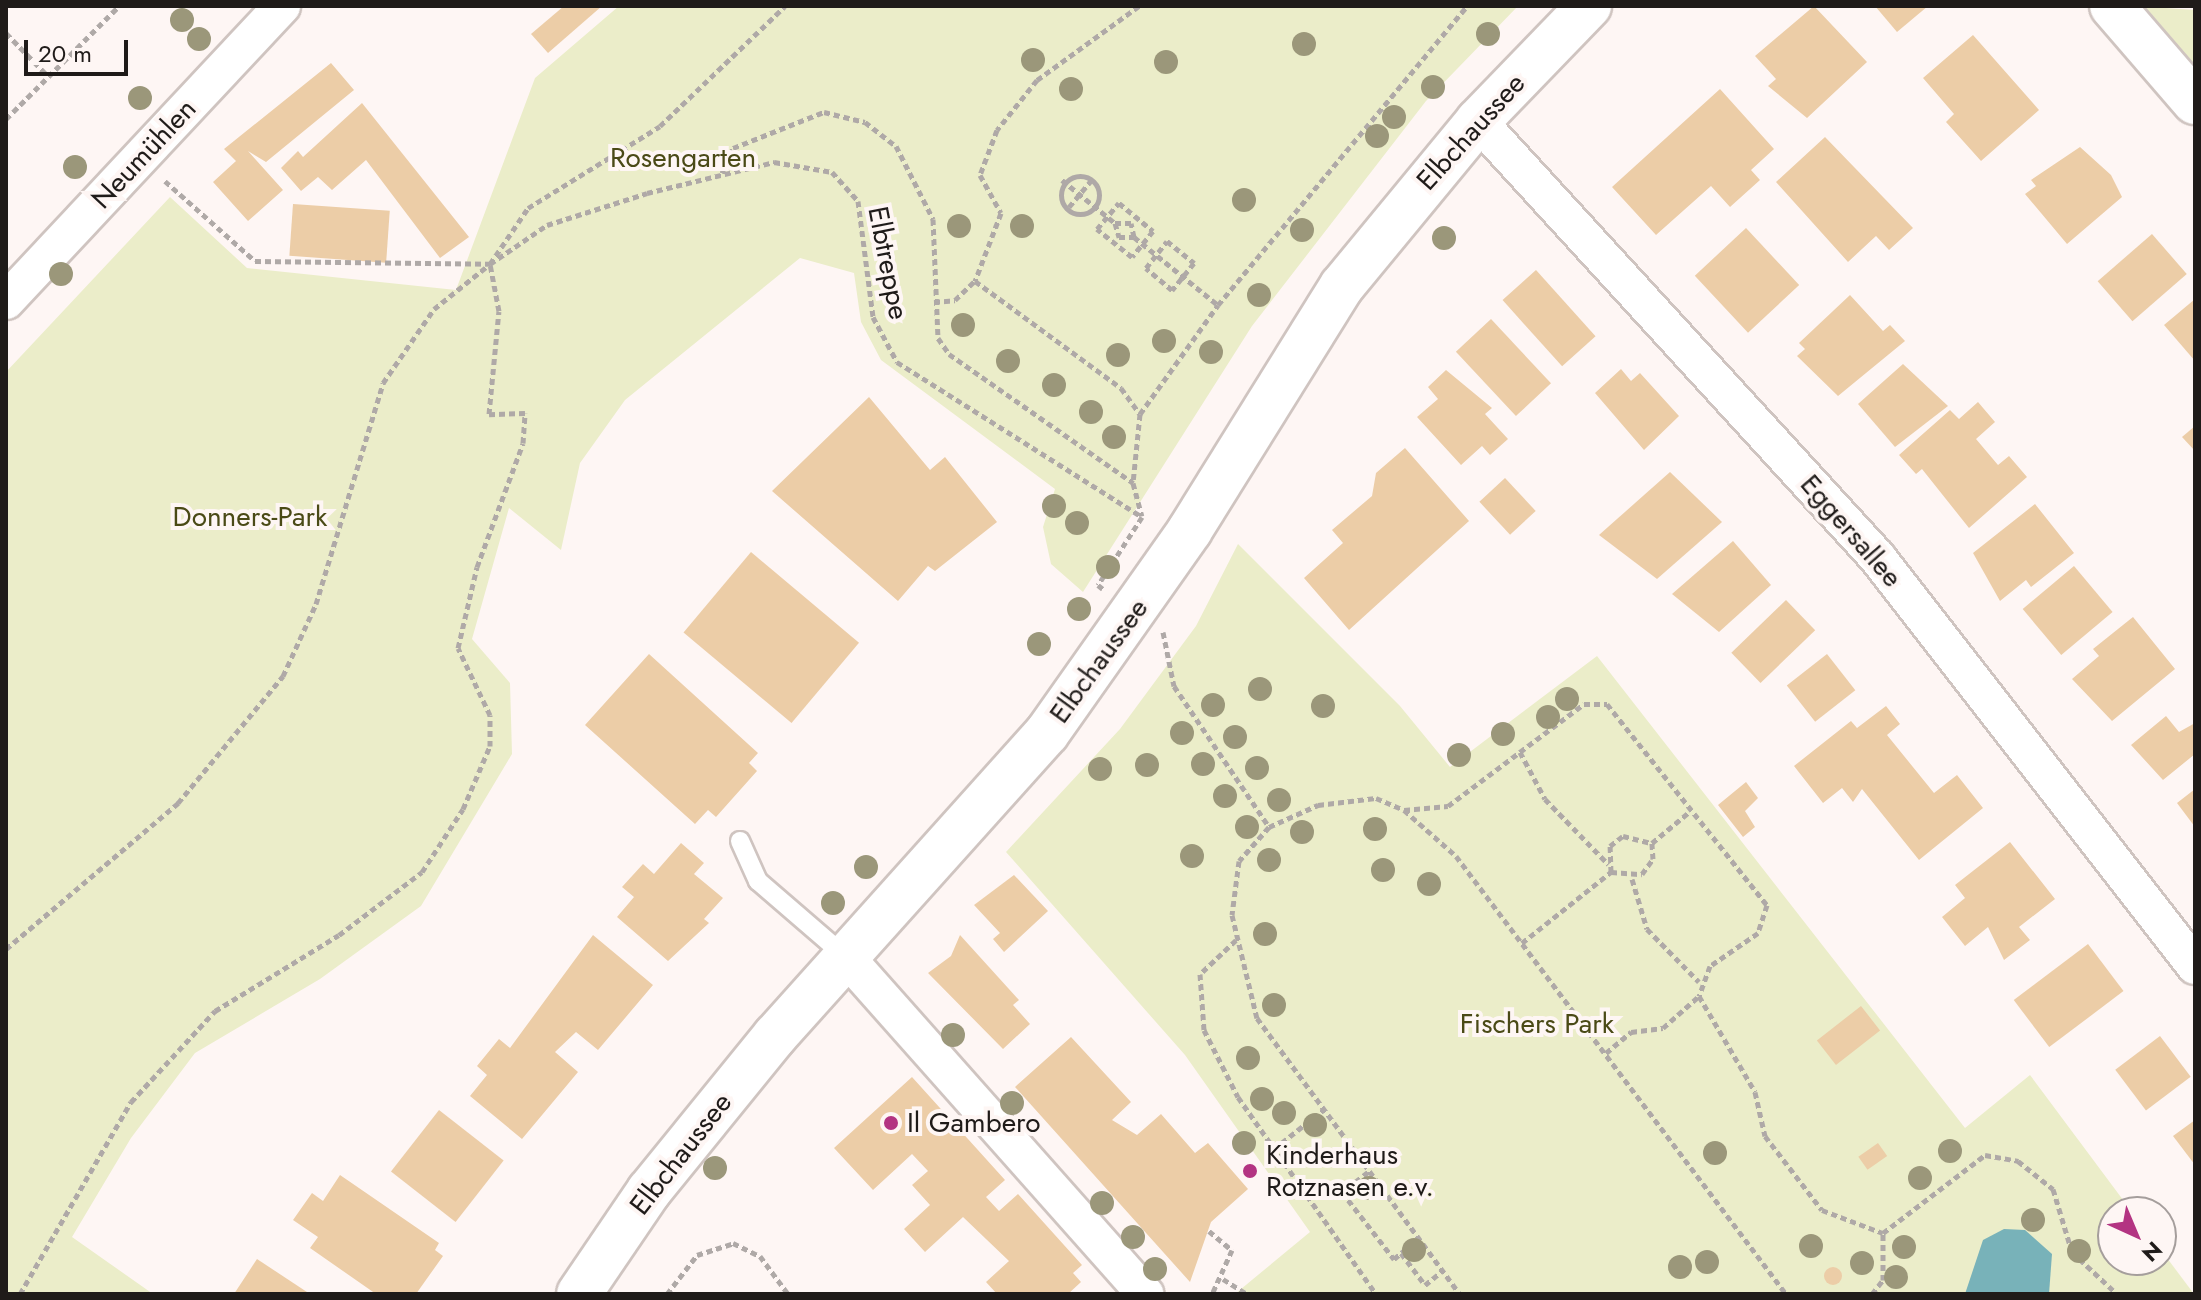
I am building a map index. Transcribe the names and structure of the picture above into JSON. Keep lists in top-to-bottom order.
{
  "streets": {
    "main road": ["Elbchaussee"],
    "street": ["Neumühlen", "Eggersallee"],
    "path": ["Elbtreppe"]
  },
  "crossings": [
    ["Elbchaussee", "Eggersallee"]
  ],
  "parks": ["Rosengarten", "Donners-Park", "Fischers Park"],
  "places": ["Il Gambero", "Kinderhaus Rotznasen e.v."],
  "scale_bar": "20 m",
  "north": "bottom right"
}
